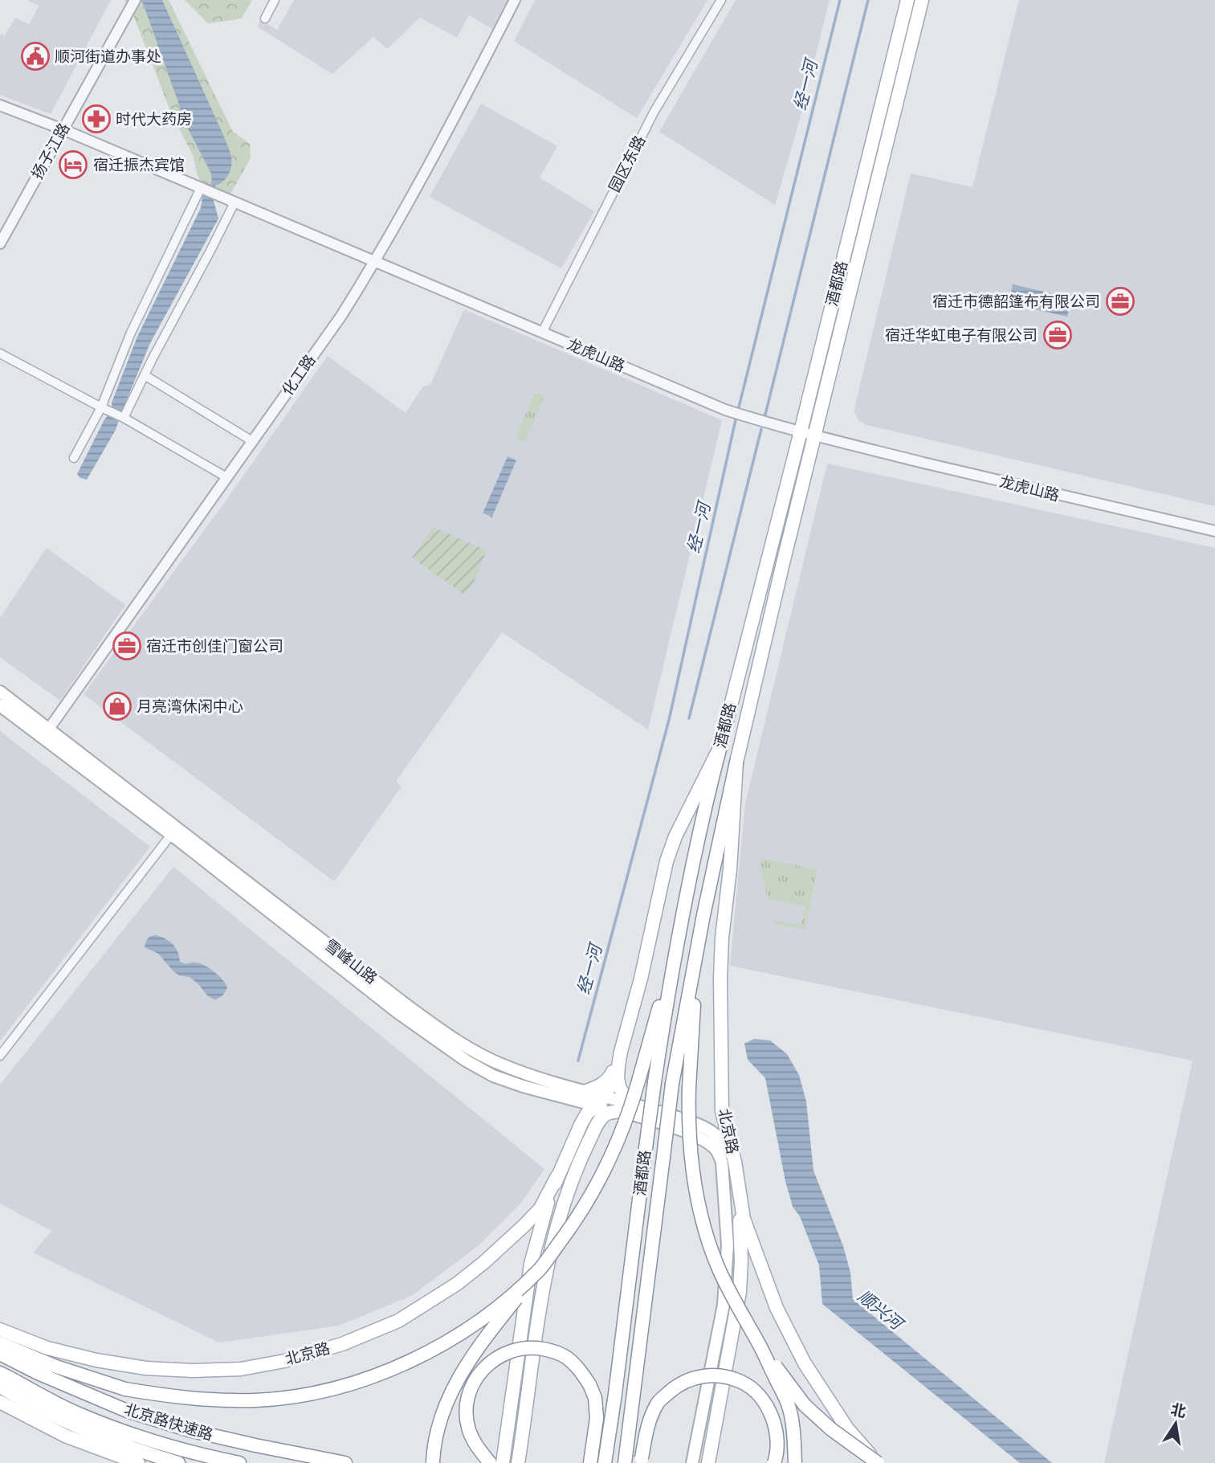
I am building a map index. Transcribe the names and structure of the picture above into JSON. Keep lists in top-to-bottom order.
{
  "streets": {
    "main road": [
      "酒都路",
      "雪峰山路",
      "北京路",
      "北京路快速路"
    ],
    "street": [
      "扬子江路",
      "园区东路",
      "龙虎山路",
      "化工路"
    ]
  },
  "crossings": [
    ["扬子江路", "龙虎山路"],
    ["园区东路", "龙虎山路"],
    ["酒都路", "龙虎山路"],
    ["酒都路", "北京路"],
    ["龙虎山路", "化工路"],
    ["化工路", "雪峰山路"],
    ["雪峰山路", "北京路"]
  ],
  "water": ["经一河", "顺兴河"],
  "places": {
    "public building": ["顺河街道办事处"],
    "pharmacy": ["时代大药房"],
    "hotel": ["宿迁振杰宾馆"],
    "office": ["宿迁市德韶篷布有限公司", "宿迁华虹电子有限公司", "宿迁市创佳门窗公司"],
    "shop": ["月亮湾休闲中心"]
  },
  "north": "top"
}
